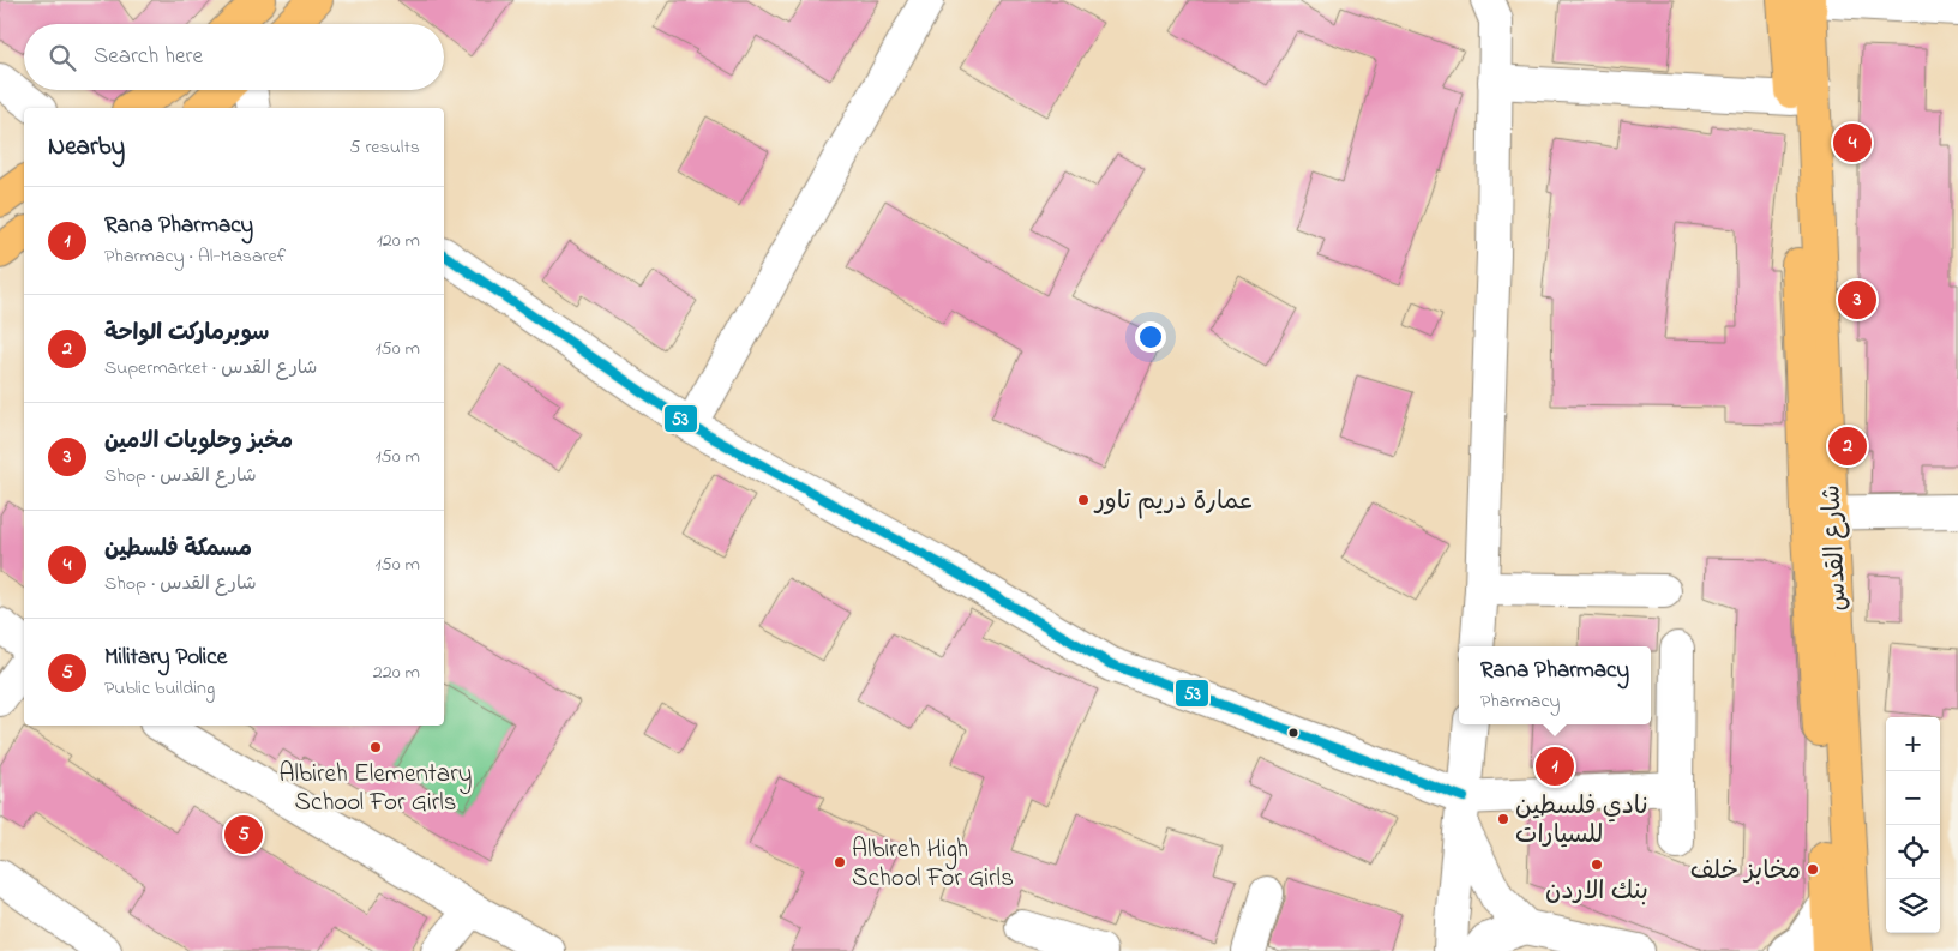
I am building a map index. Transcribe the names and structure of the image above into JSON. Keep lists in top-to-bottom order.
{
  "streets": {
    "main road": ["شارع القدس"]
  },
  "places": [
    "عمارة دريم تاور",
    "Albireh Elementary School For Girls",
    "نادي فلسطين للسيارات",
    "Albireh High School For Girls",
    "بنك الاردن",
    "مخابز خلف"
  ],
  "lines": ["transit line 53"],
  "page": {
    "search": "Search here",
    "heading": ["Nearby", "5 results"],
    "pins": [
      "4",
      "3",
      "2",
      "1",
      "5"
    ],
    "list": [
      {
        "mark": "1",
        "name": "Rana Pharmacy",
        "note": "Pharmacy · Al-Masaref",
        "value": "120 m"
      },
      {
        "mark": "2",
        "name": "سوبرماركت الواحة",
        "note": "Supermarket · شارع القدس",
        "value": "150 m"
      },
      {
        "mark": "3",
        "name": "مخبز وحلويات الامين",
        "note": "Shop · شارع القدس",
        "value": "150 m"
      },
      {
        "mark": "4",
        "name": "مسمكة فلسطين",
        "note": "Shop · شارع القدس",
        "value": "150 m"
      },
      {
        "mark": "5",
        "name": "Military Police",
        "note": "Public building",
        "value": "220 m"
      }
    ],
    "popup": ["Rana Pharmacy", "Pharmacy"],
    "map_buttons": ["+", "−"]
  }
}
